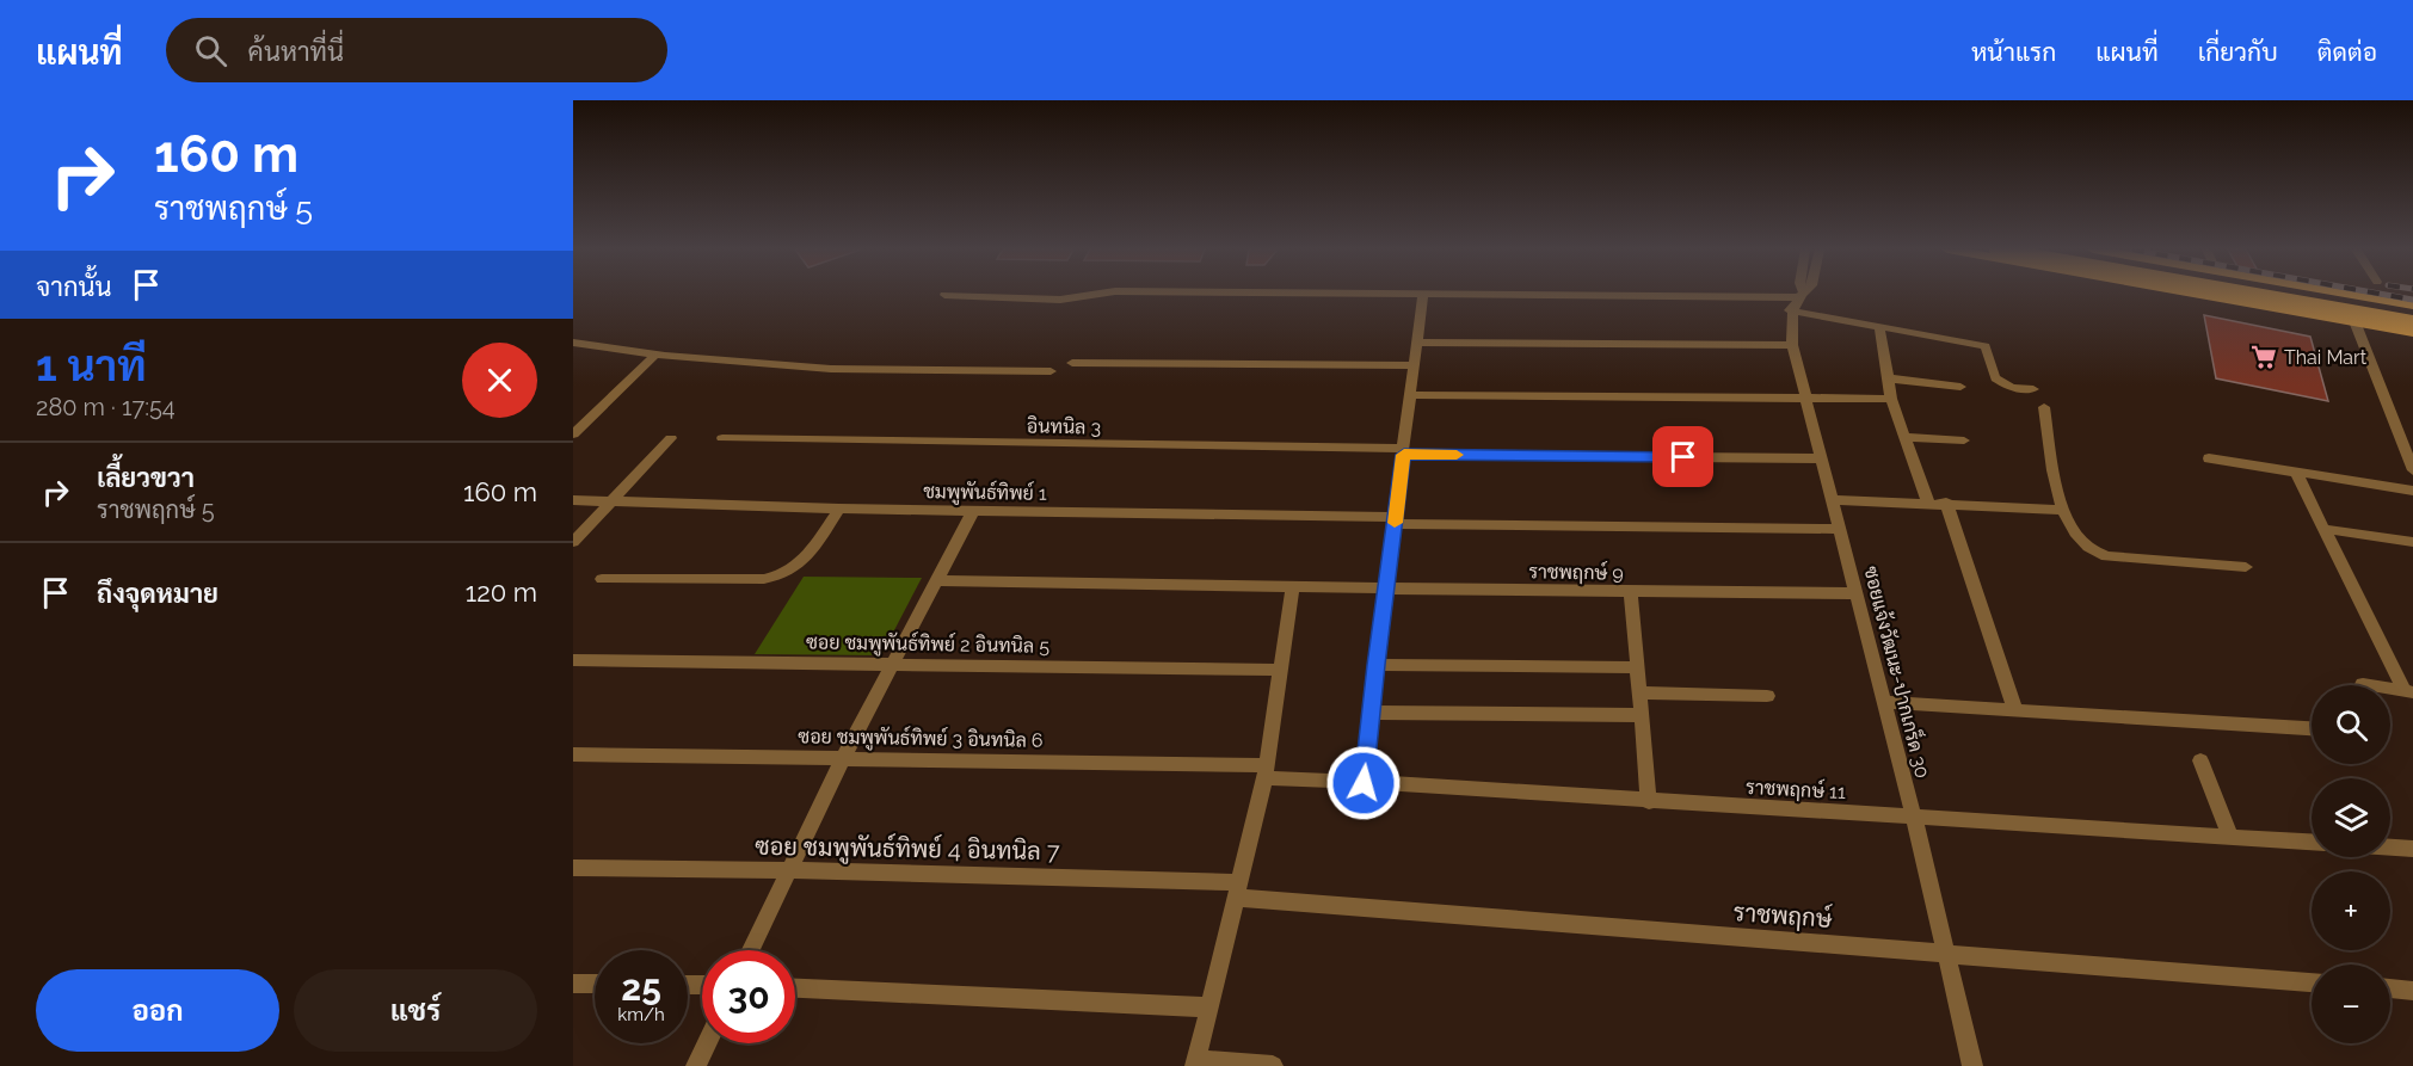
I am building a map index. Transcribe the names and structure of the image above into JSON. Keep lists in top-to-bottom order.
{
  "streets": {
    "street": [
      "อินทนิล 3",
      "ชมพูพันธ์ทิพย์ 1",
      "ราชพฤกษ์ 9",
      "ซอย ชมพูพันธ์ทิพย์ 2 อินทนิล 5",
      "ซอยแจ้งวัฒนะ-ปากเกร็ด 30",
      "ซอย ชมพูพันธ์ทิพย์ 3 อินทนิล 6",
      "ราชพฤกษ์ 11",
      "ซอย ชมพูพันธ์ทิพย์ 4 อินทนิล 7",
      "ราชพฤกษ์"
    ]
  },
  "crossings": [
    ["อินทนิล 3", "ซอยแจ้งวัฒนะ-ปากเกร็ด 30"],
    ["ชมพูพันธ์ทิพย์ 1", "ซอยแจ้งวัฒนะ-ปากเกร็ด 30"],
    ["ราชพฤกษ์ 9", "ซอยแจ้งวัฒนะ-ปากเกร็ด 30"],
    ["ซอยแจ้งวัฒนะ-ปากเกร็ด 30", "ราชพฤกษ์ 11"],
    ["ซอยแจ้งวัฒนะ-ปากเกร็ด 30", "ราชพฤกษ์"],
    ["ซอย ชมพูพันธ์ทิพย์ 3 อินทนิล 6", "ราชพฤกษ์ 11"],
    ["ซอย ชมพูพันธ์ทิพย์ 4 อินทนิล 7", "ราชพฤกษ์"]
  ],
  "places": {
    "supermarket": ["Thai Mart"]
  },
  "page": {
    "header": "แผนที่",
    "search": "ค้นหาที่นี่",
    "nav": [
      "หน้าแรก",
      "แผนที่",
      "เกี่ยวกับ",
      "ติดต่อ"
    ],
    "turn": ["160 m", "ราชพฤกษ์ 5"],
    "then": "จากนั้น",
    "heading": ["1 นาที", "280 m · 17:54"],
    "list": [
      {
        "name": "เลี้ยวขวา",
        "note": "ราชพฤกษ์ 5",
        "value": "160 m"
      },
      {
        "name": "ถึงจุดหมาย",
        "value": "120 m"
      }
    ],
    "map_buttons": ["+", "−"],
    "speed": "25 km/h",
    "limit": "30",
    "buttons": ["ออก", "แชร์"]
  }
}
